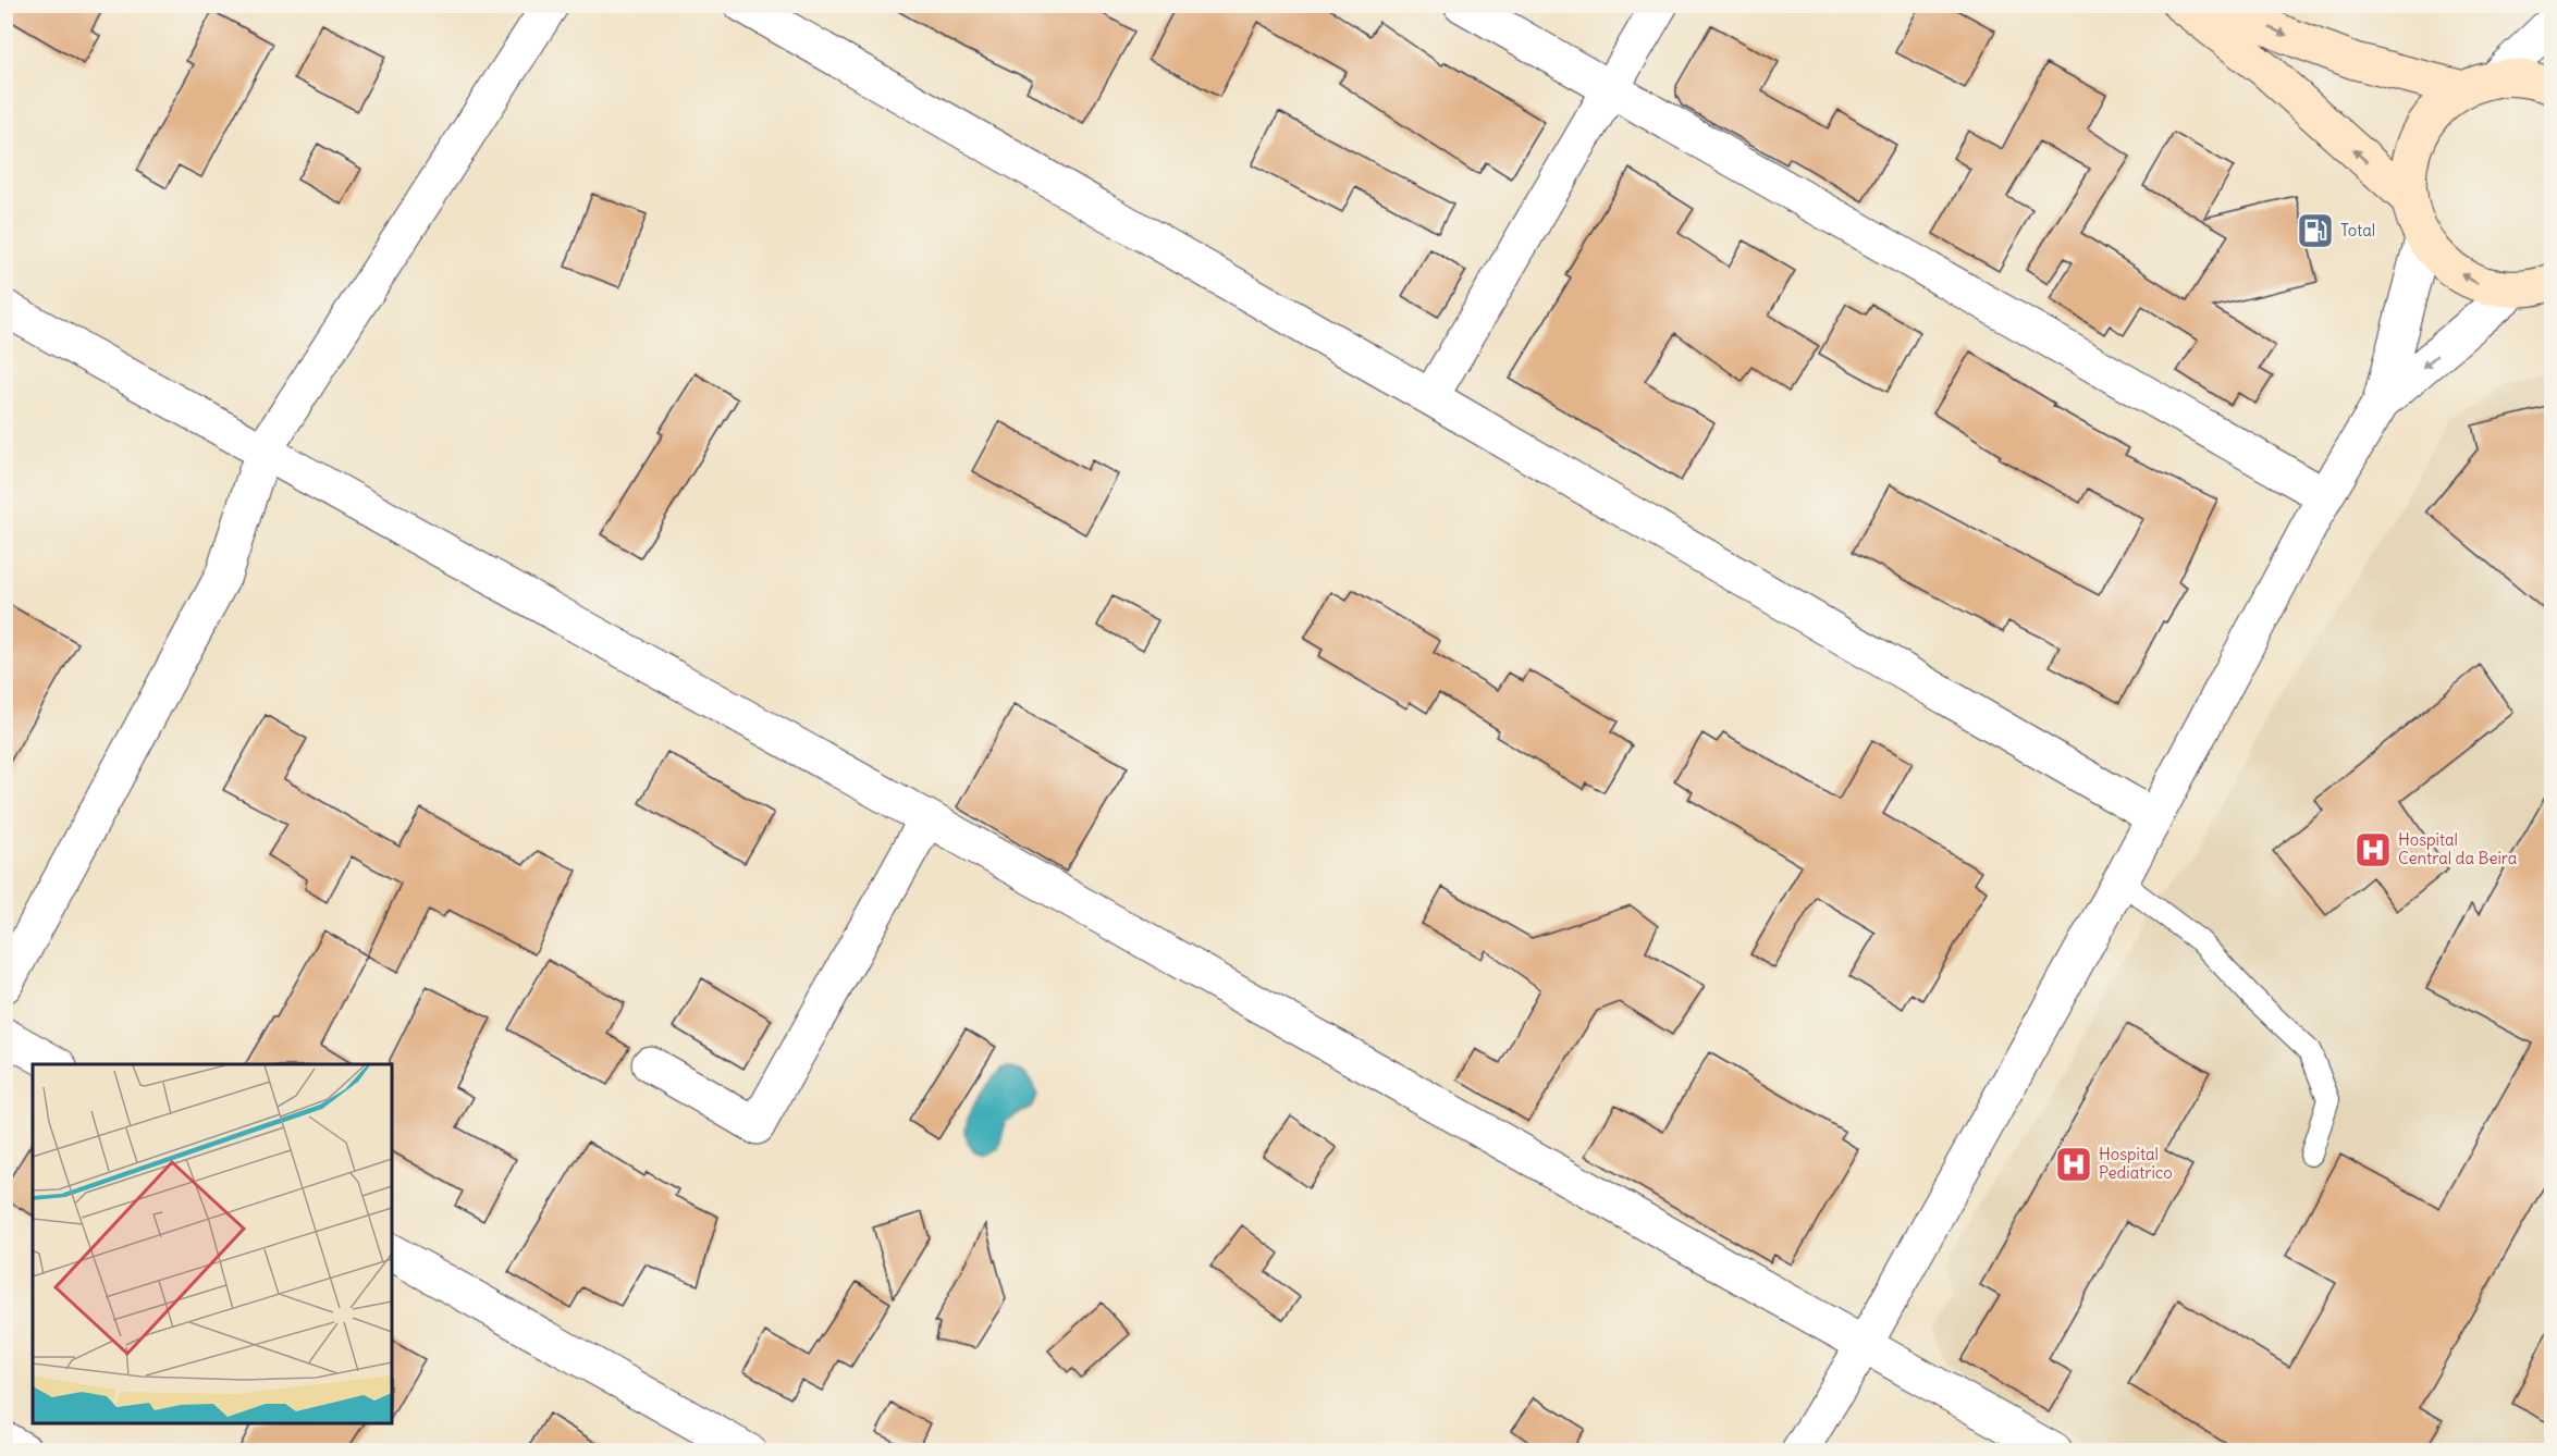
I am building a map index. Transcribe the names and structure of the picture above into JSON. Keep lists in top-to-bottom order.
{
  "places": {
    "fuel station": ["Total"],
    "hospital": ["Hospital Central da Beira", "Hospital Pediatrico"]
  }
}
